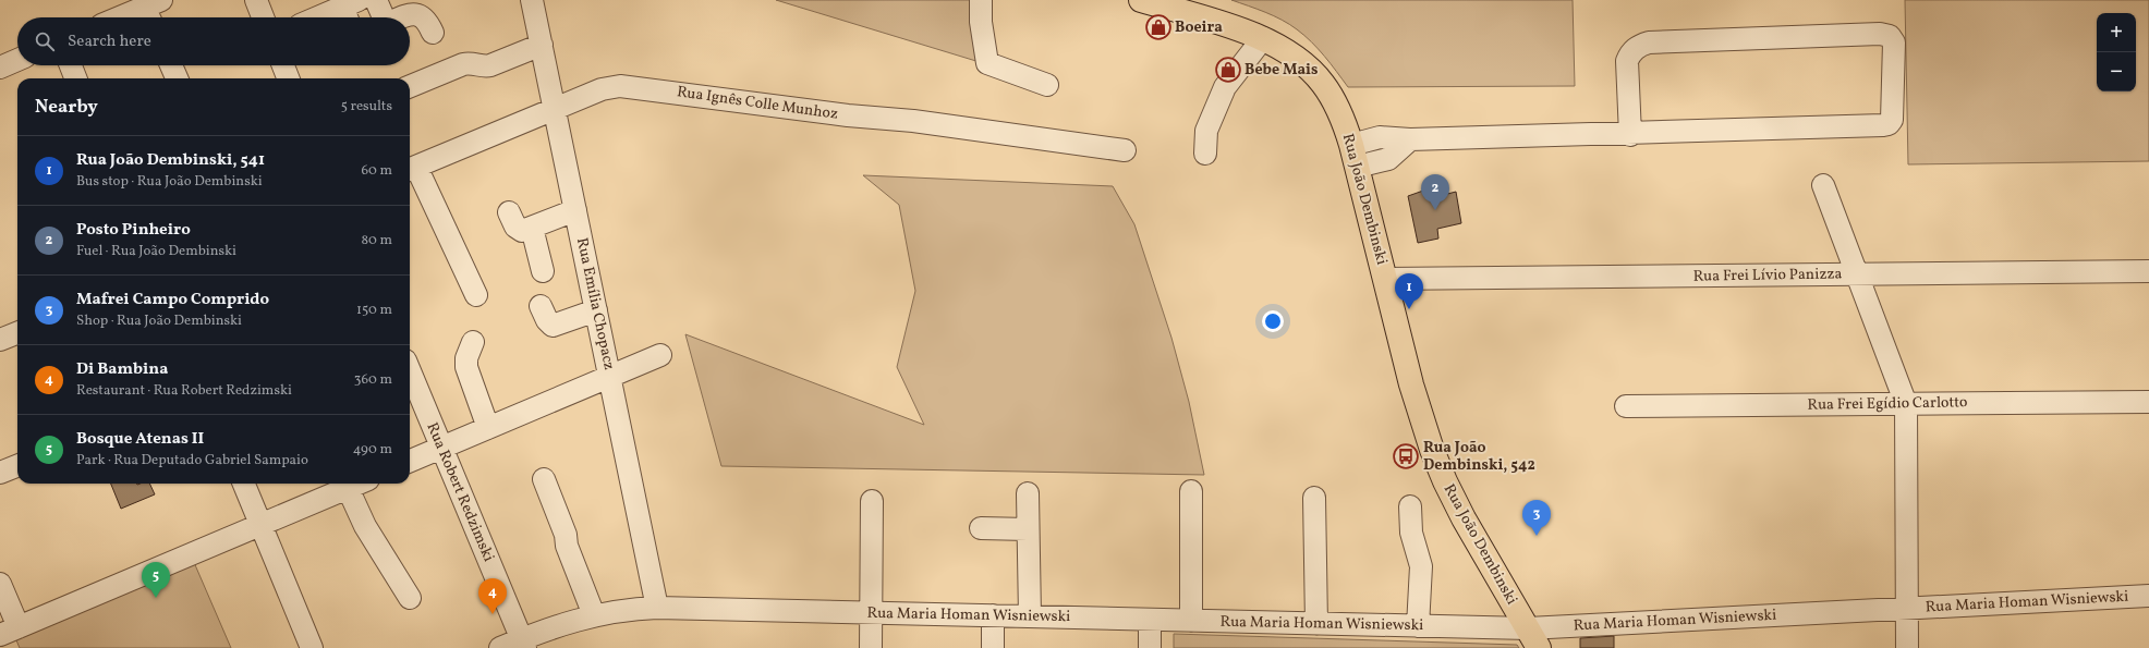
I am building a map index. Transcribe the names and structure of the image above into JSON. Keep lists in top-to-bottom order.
{
  "streets": {
    "main road": ["Rua João Dembinski"],
    "street": [
      "Rua Ignês Colle Munhoz",
      "Rua Frei Lívio Panizza",
      "Rua Emília Chopacz",
      "Rua Frei Egídio Carlotto",
      "Rua Robert Redzimski",
      "Rua Maria Homan Wisniewski"
    ]
  },
  "crossings": [
    ["Rua Ignês Colle Munhoz", "Rua Emília Chopacz"],
    ["Rua João Dembinski", "Rua Frei Lívio Panizza"],
    ["Rua João Dembinski", "Rua Maria Homan Wisniewski"],
    ["Rua Emília Chopacz", "Rua Maria Homan Wisniewski"],
    ["Rua Robert Redzimski", "Rua Maria Homan Wisniewski"]
  ],
  "places": {
    "shop": ["Boeira", "Bebe Mais"],
    "bus stop": ["Rua João Dembinski, 542"]
  },
  "page": {
    "map_buttons": ["+", "−"],
    "search": "Search here",
    "heading": ["Nearby", "5 results"],
    "list": [
      {
        "mark": "1",
        "name": "Rua João Dembinski, 541",
        "note": "Bus stop · Rua João Dembinski",
        "value": "60 m"
      },
      {
        "mark": "2",
        "name": "Posto Pinheiro",
        "note": "Fuel · Rua João Dembinski",
        "value": "80 m"
      },
      {
        "mark": "3",
        "name": "Mafrei Campo Comprido",
        "note": "Shop · Rua João Dembinski",
        "value": "150 m"
      },
      {
        "mark": "4",
        "name": "Di Bambina",
        "note": "Restaurant · Rua Robert Redzimski",
        "value": "360 m"
      },
      {
        "mark": "5",
        "name": "Bosque Atenas II",
        "note": "Park · Rua Deputado Gabriel Sampaio",
        "value": "490 m"
      }
    ],
    "pins": [
      "2",
      "1",
      "3",
      "5",
      "4"
    ]
  }
}
